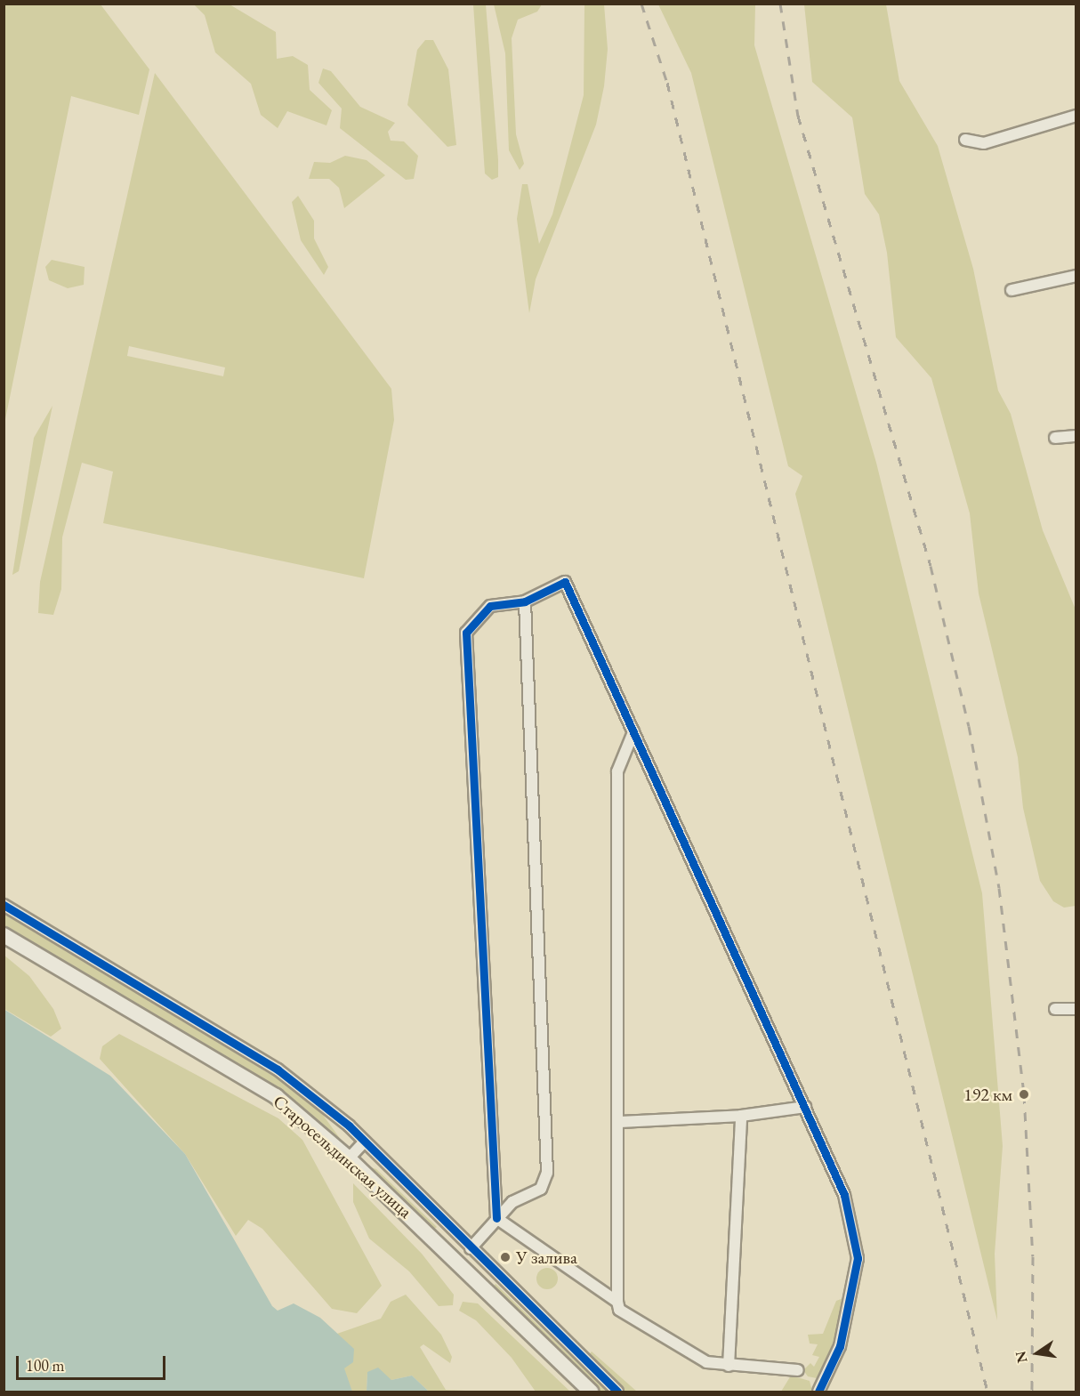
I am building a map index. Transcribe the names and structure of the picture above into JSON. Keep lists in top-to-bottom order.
{
  "streets": {
    "main road": ["Старосельдинская улица"]
  },
  "places": ["192 км", "У залива"],
  "scale_bar": "100 m",
  "north": "left"
}
